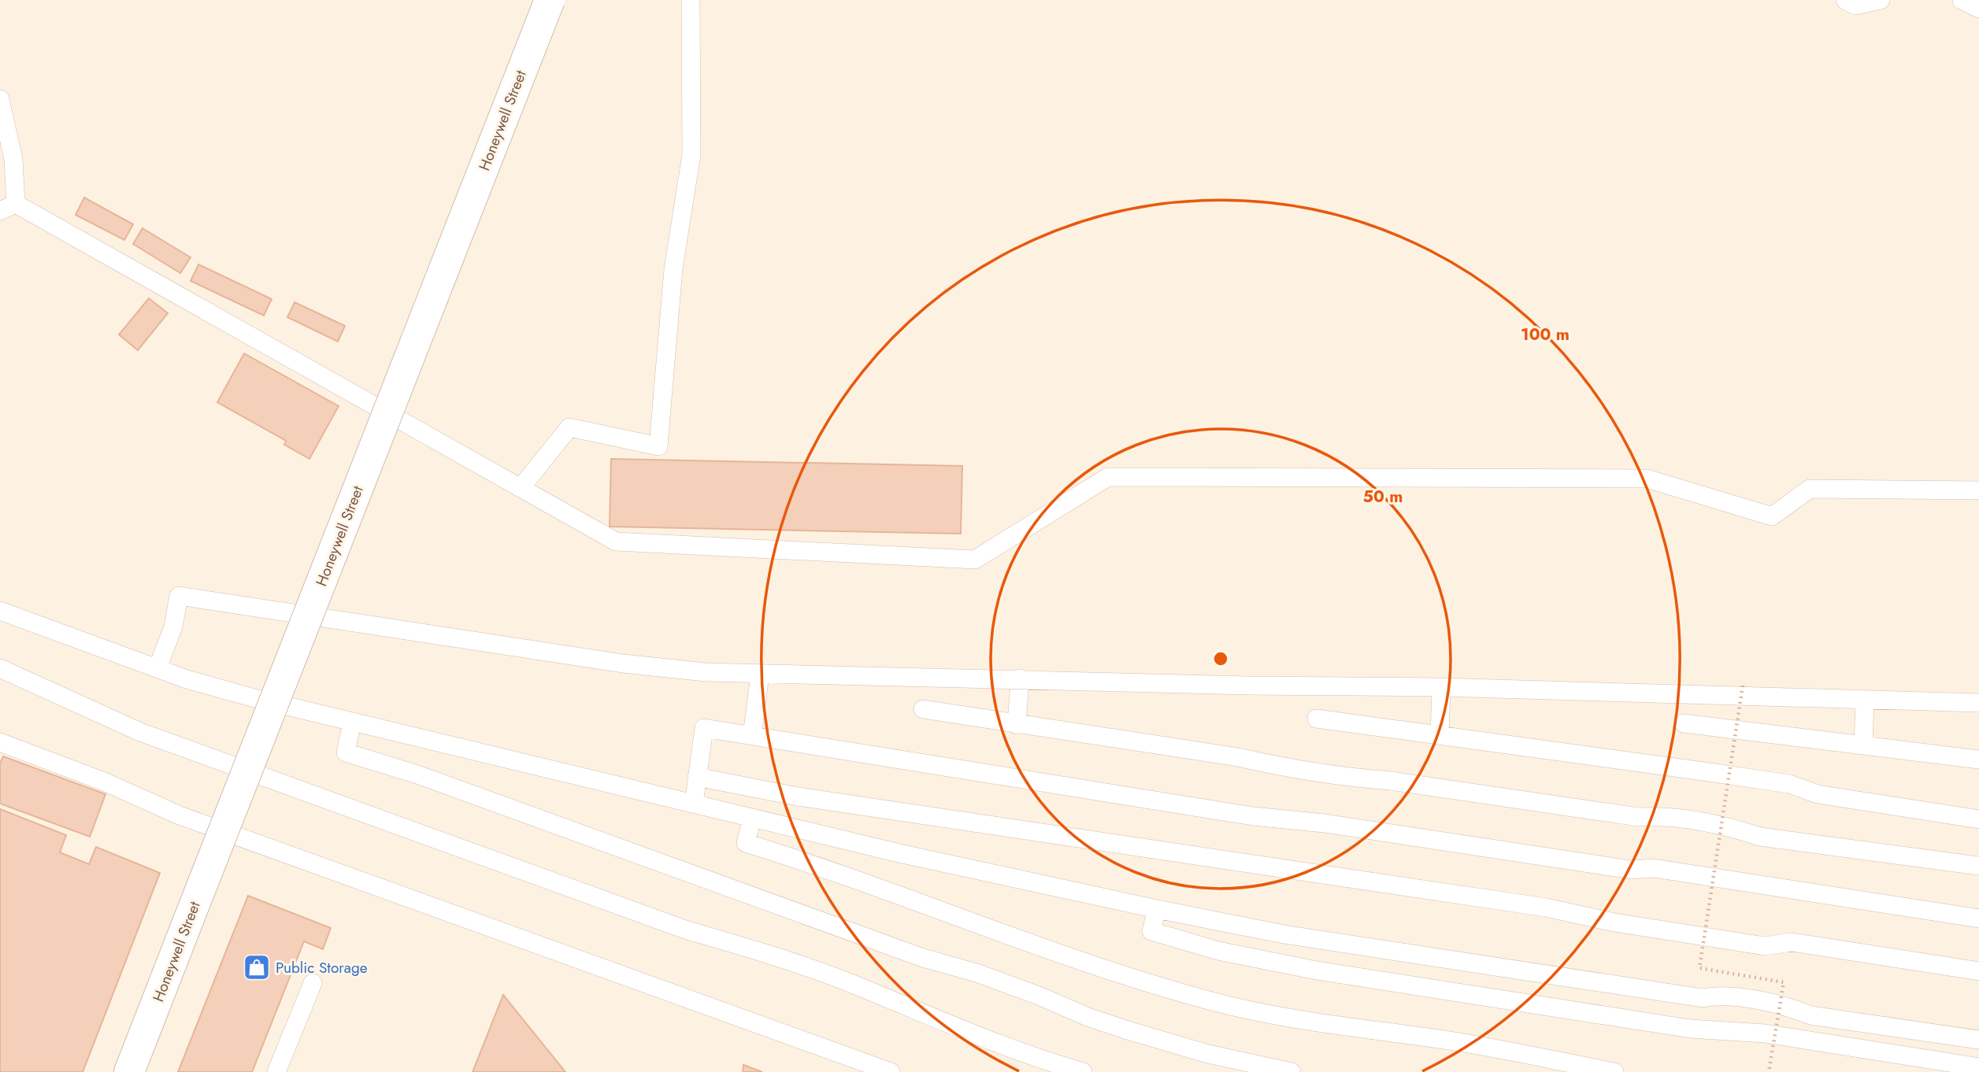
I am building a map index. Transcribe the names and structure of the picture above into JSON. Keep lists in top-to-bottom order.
{
  "streets": {
    "street": ["Honeywell Street"]
  },
  "places": {
    "shop": ["Public Storage"]
  },
  "rings": ["100 m", "50 m"]
}
